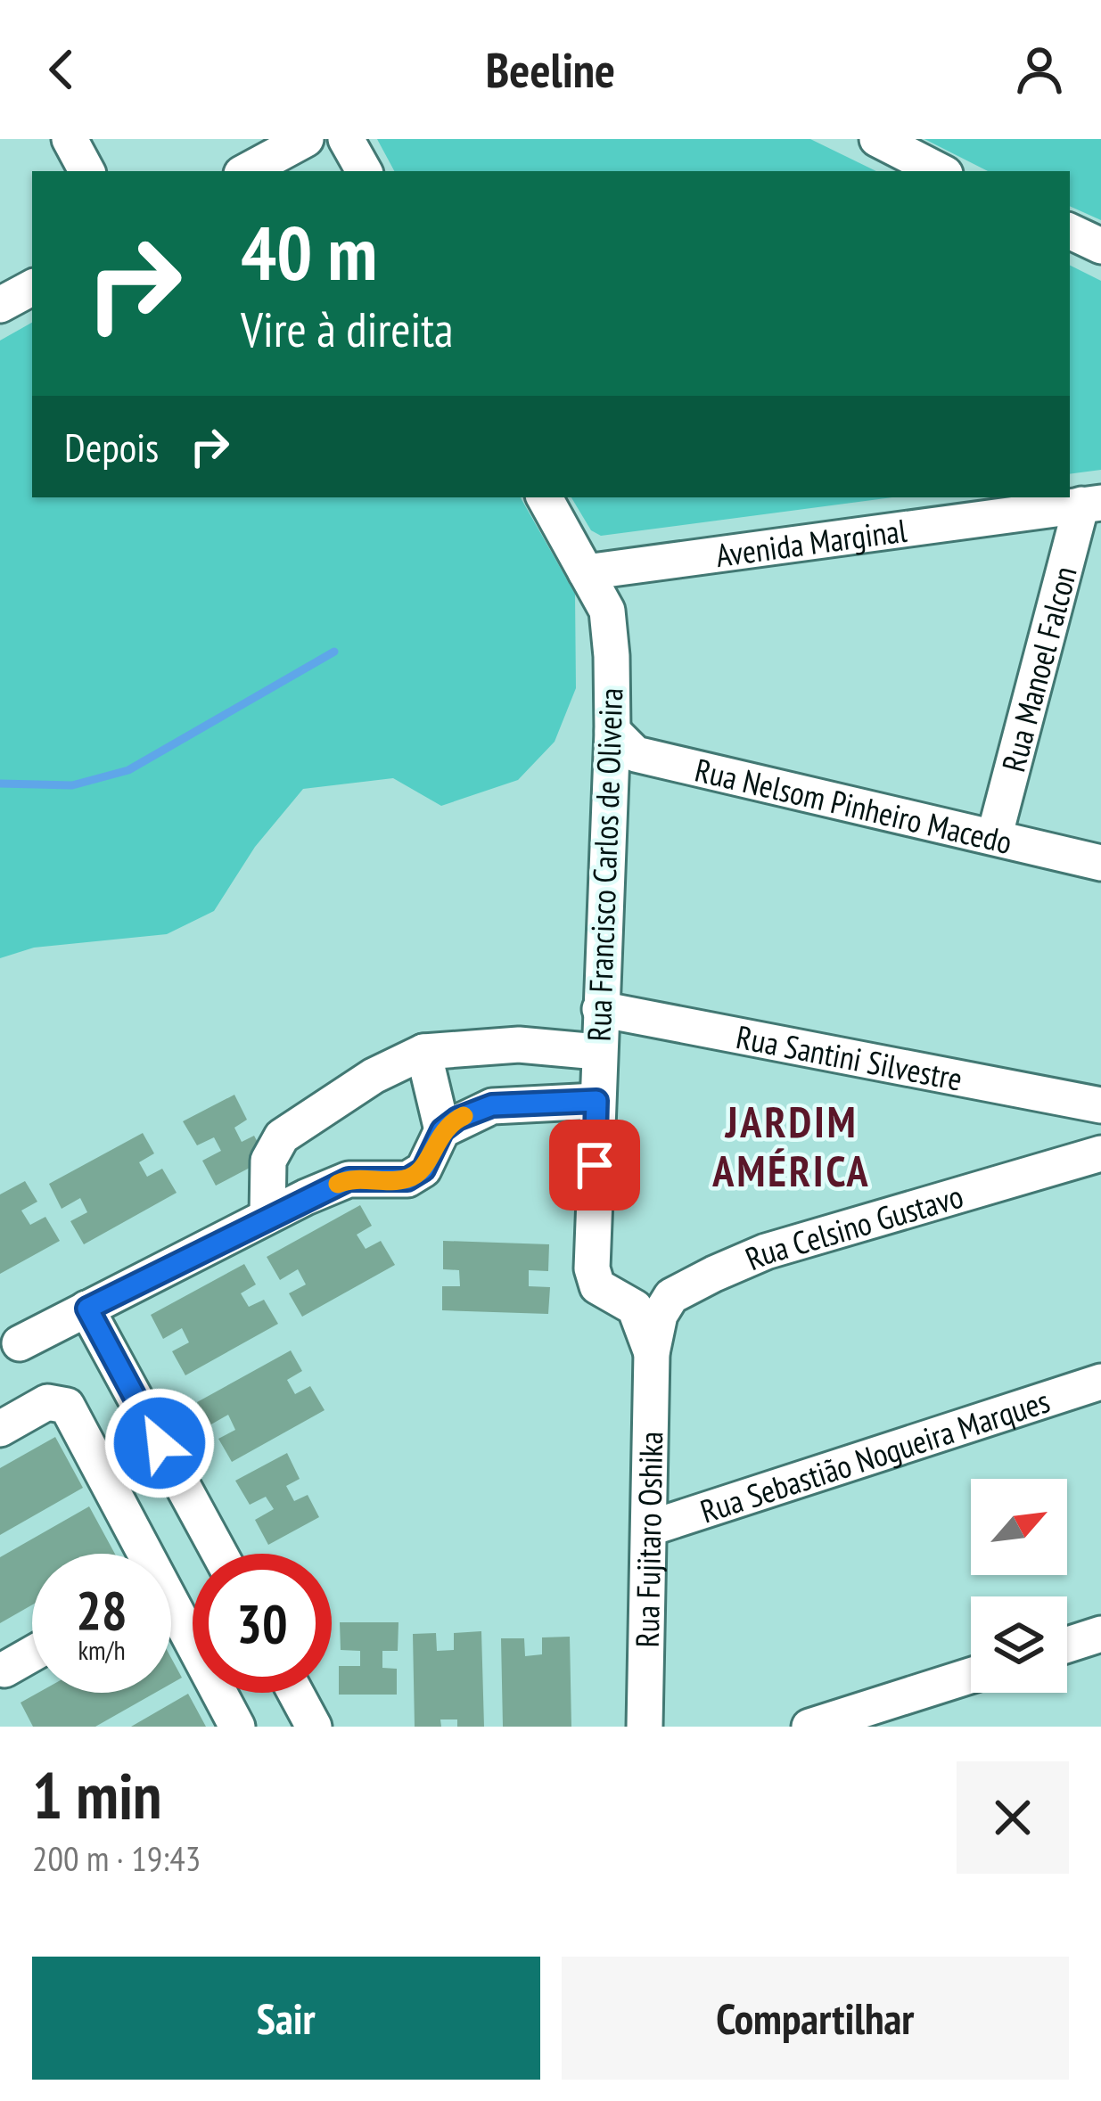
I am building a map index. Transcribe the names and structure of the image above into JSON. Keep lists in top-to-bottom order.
{
  "streets": {
    "street": [
      "Avenida Marginal",
      "Rua Manoel Falcon",
      "Rua Nelsom Pinheiro Macedo",
      "Rua Francisco Carlos de Oliveira",
      "Rua Santini Silvestre",
      "Rua Celsino Gustavo",
      "Rua Sebastião Nogueira Marques",
      "Rua Fujitaro Oshika"
    ]
  },
  "crossings": [
    ["Avenida Marginal", "Rua Manoel Falcon"],
    ["Avenida Marginal", "Rua Francisco Carlos de Oliveira"],
    ["Rua Manoel Falcon", "Rua Nelsom Pinheiro Macedo"],
    ["Rua Nelsom Pinheiro Macedo", "Rua Francisco Carlos de Oliveira"],
    ["Rua Francisco Carlos de Oliveira", "Rua Santini Silvestre"],
    ["Rua Francisco Carlos de Oliveira", "Rua Celsino Gustavo"],
    ["Rua Francisco Carlos de Oliveira", "Rua Fujitaro Oshika"],
    ["Rua Celsino Gustavo", "Rua Fujitaro Oshika"],
    ["Rua Sebastião Nogueira Marques", "Rua Fujitaro Oshika"]
  ],
  "districts": ["JARDIM AMÉRICA"],
  "north": "top right",
  "page": {
    "header": "Beeline",
    "turn": ["40 m", "Vire à direita"],
    "then": "Depois",
    "speed": "28 km/h",
    "limit": "30",
    "heading": ["1 min", "200 m · 19:43"],
    "buttons": ["Sair", "Compartilhar"]
  }
}
